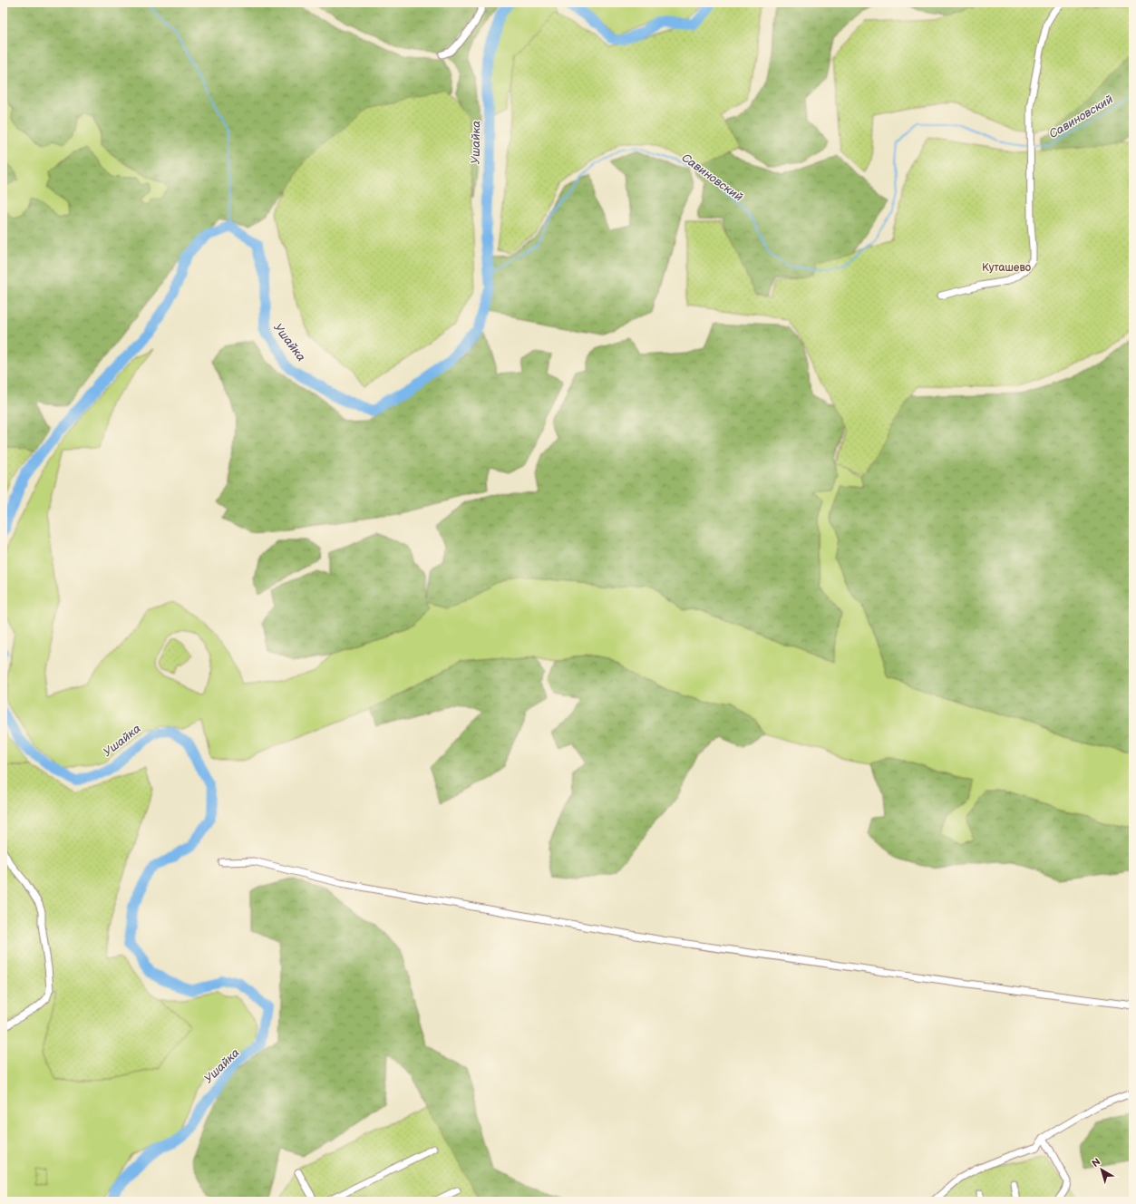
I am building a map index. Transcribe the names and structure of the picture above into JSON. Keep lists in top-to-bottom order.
{
  "water": ["Савиновский", "Ушайка"],
  "parks": ["Куташево"],
  "north": "top left"
}
